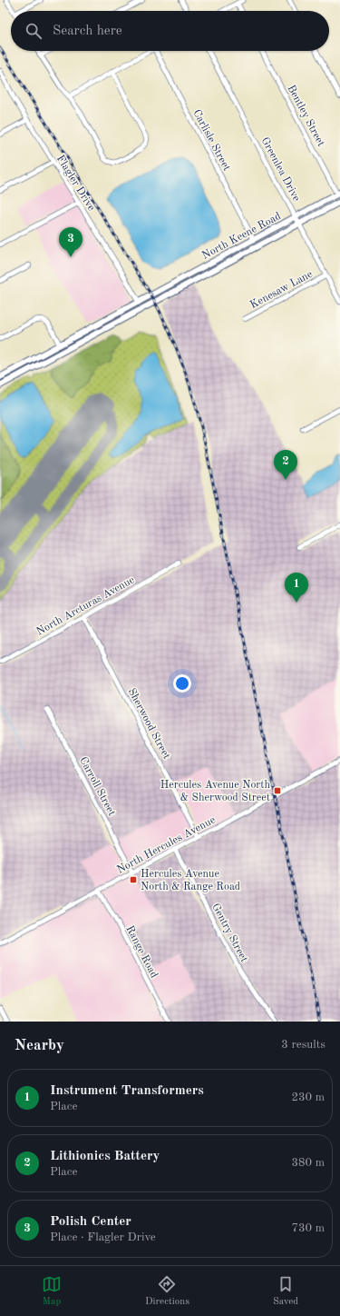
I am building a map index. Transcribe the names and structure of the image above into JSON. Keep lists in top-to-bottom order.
{
  "streets": {
    "main road": ["North Keene Road"],
    "street": [
      "Bentley Street",
      "Carlisle Street",
      "Greenlea Drive",
      "Flagler Drive",
      "Kenesaw Lane",
      "North Arcturas Avenue",
      "Sherwood Street",
      "Carroll Street",
      "North Hercules Avenue",
      "Gentry Street",
      "Range Road"
    ]
  },
  "crossings": [
    ["Bentley Street", "North Keene Road"],
    ["Carlisle Street", "North Keene Road"],
    ["Greenlea Drive", "North Keene Road"],
    ["Greenlea Drive", "Kenesaw Lane"],
    ["Flagler Drive", "North Keene Road"],
    ["North Arcturas Avenue", "Sherwood Street"],
    ["Sherwood Street", "North Hercules Avenue"],
    ["Carroll Street", "North Hercules Avenue"],
    ["North Hercules Avenue", "Gentry Street"],
    ["North Hercules Avenue", "Range Road"]
  ],
  "places": {
    "transit": ["Hercules Avenue North & Sherwood Street", "Hercules Avenue North & Range Road"]
  },
  "page": {
    "search": "Search here",
    "pins": ["3", "2", "1"],
    "heading": ["Nearby", "3 results"],
    "list": [
      {
        "mark": "1",
        "name": "Instrument Transformers",
        "note": "Place",
        "value": "230 m"
      },
      {
        "mark": "2",
        "name": "Lithionics Battery",
        "note": "Place",
        "value": "380 m"
      },
      {
        "mark": "3",
        "name": "Polish Center",
        "note": "Place · Flagler Drive",
        "value": "730 m"
      }
    ],
    "nav": ["Map", "Directions", "Saved"]
  }
}
